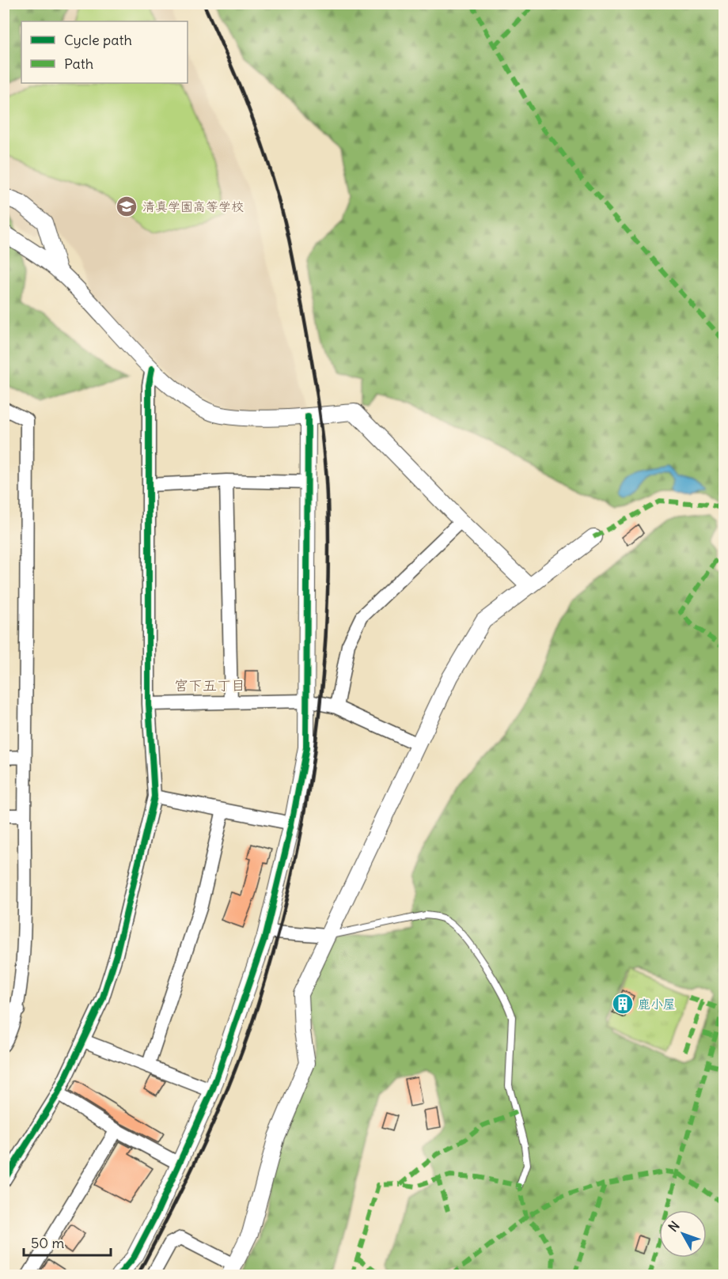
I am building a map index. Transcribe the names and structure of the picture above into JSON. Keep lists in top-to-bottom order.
{
  "districts": ["宮下五丁目"],
  "places": {
    "school or university": ["清真学園高等学校"],
    "building": ["鹿小屋"]
  },
  "legend": ["Cycle path", "Path"],
  "scale_bar": "50 m",
  "north": "top left"
}
